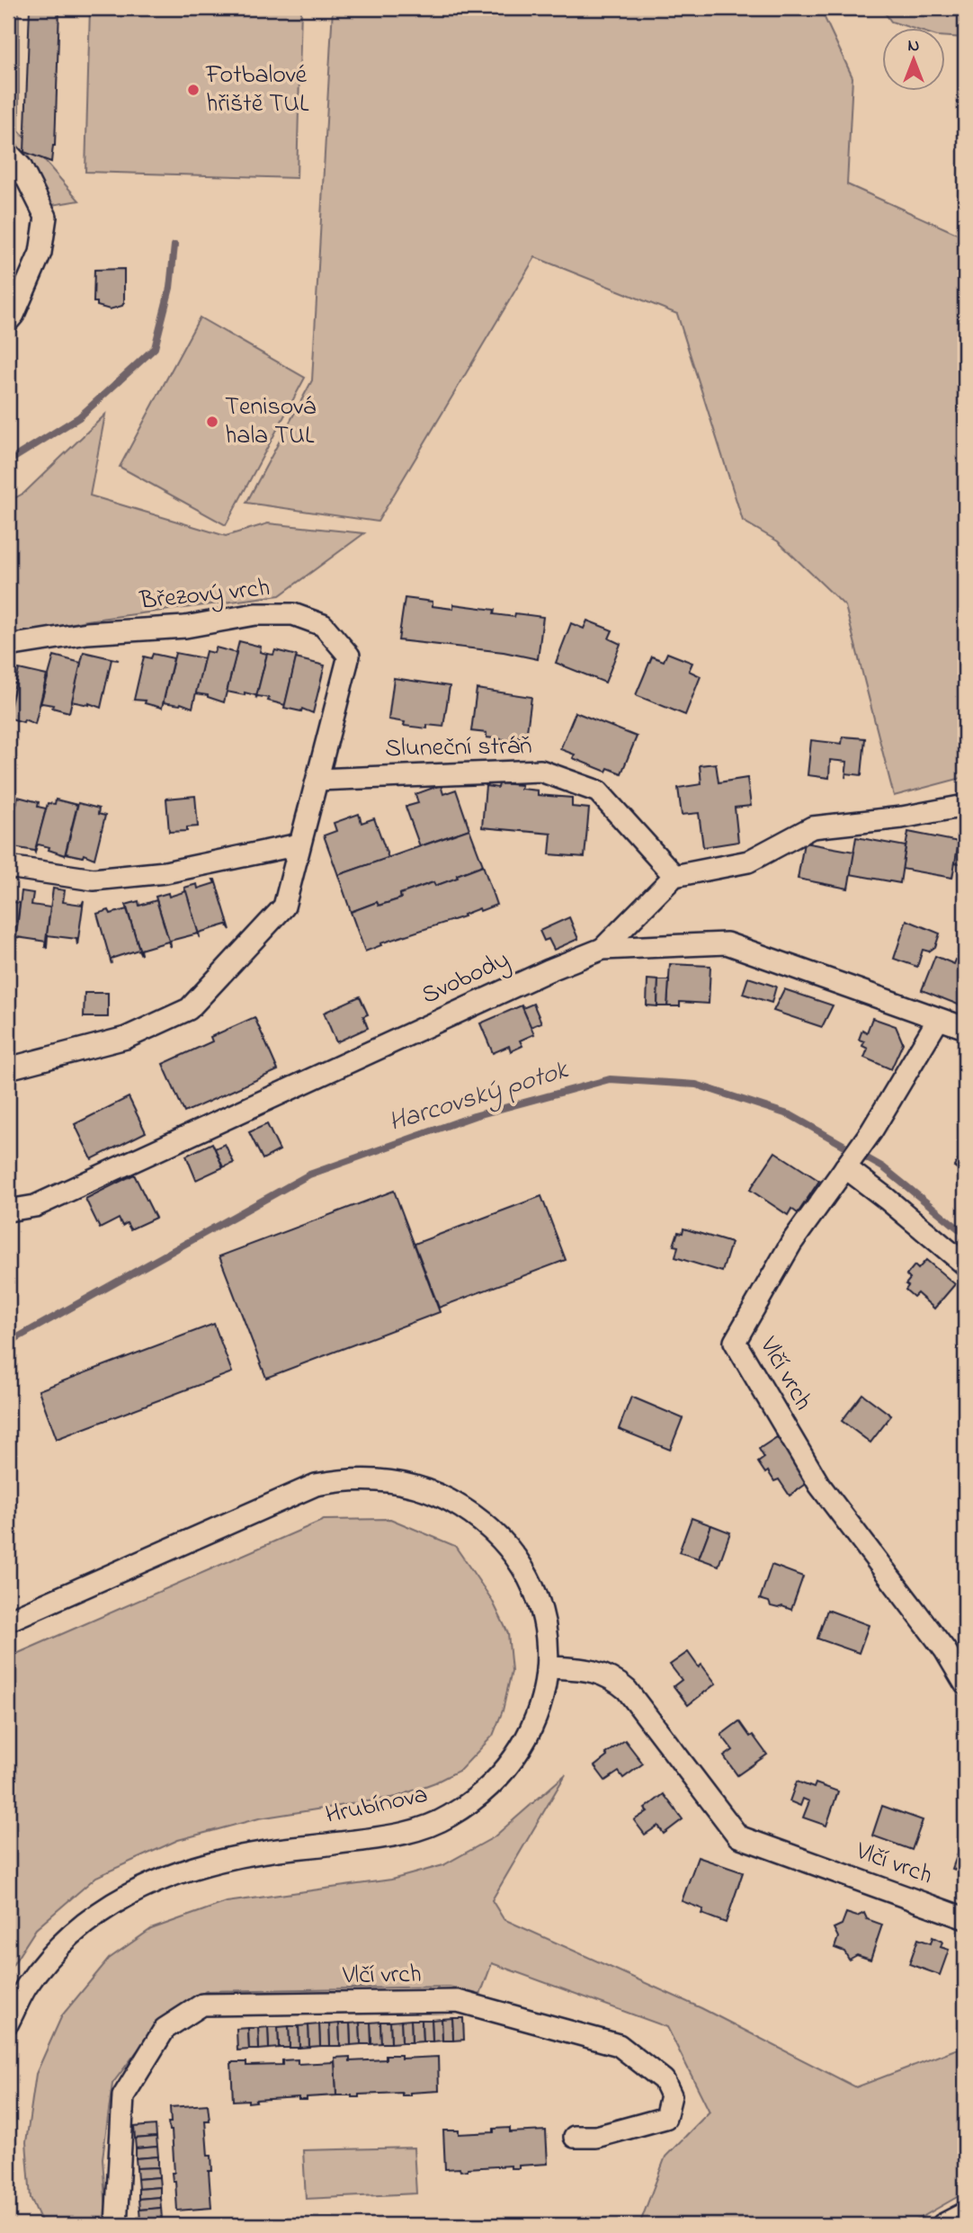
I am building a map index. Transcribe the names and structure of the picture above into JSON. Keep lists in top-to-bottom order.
{
  "streets": {
    "street": [
      "Březový vrch",
      "Sluneční stráň",
      "Svobody",
      "Vlčí vrch",
      "Hrubínova"
    ]
  },
  "crossings": [
    ["Březový vrch", "Sluneční stráň"],
    ["Svobody", "Vlčí vrch"],
    ["Vlčí vrch", "Hrubínova"]
  ],
  "water": ["Harcovský potok"],
  "places": ["Fotbalové hřiště TUL", "Tenisová hala TUL"],
  "north": "top"
}
